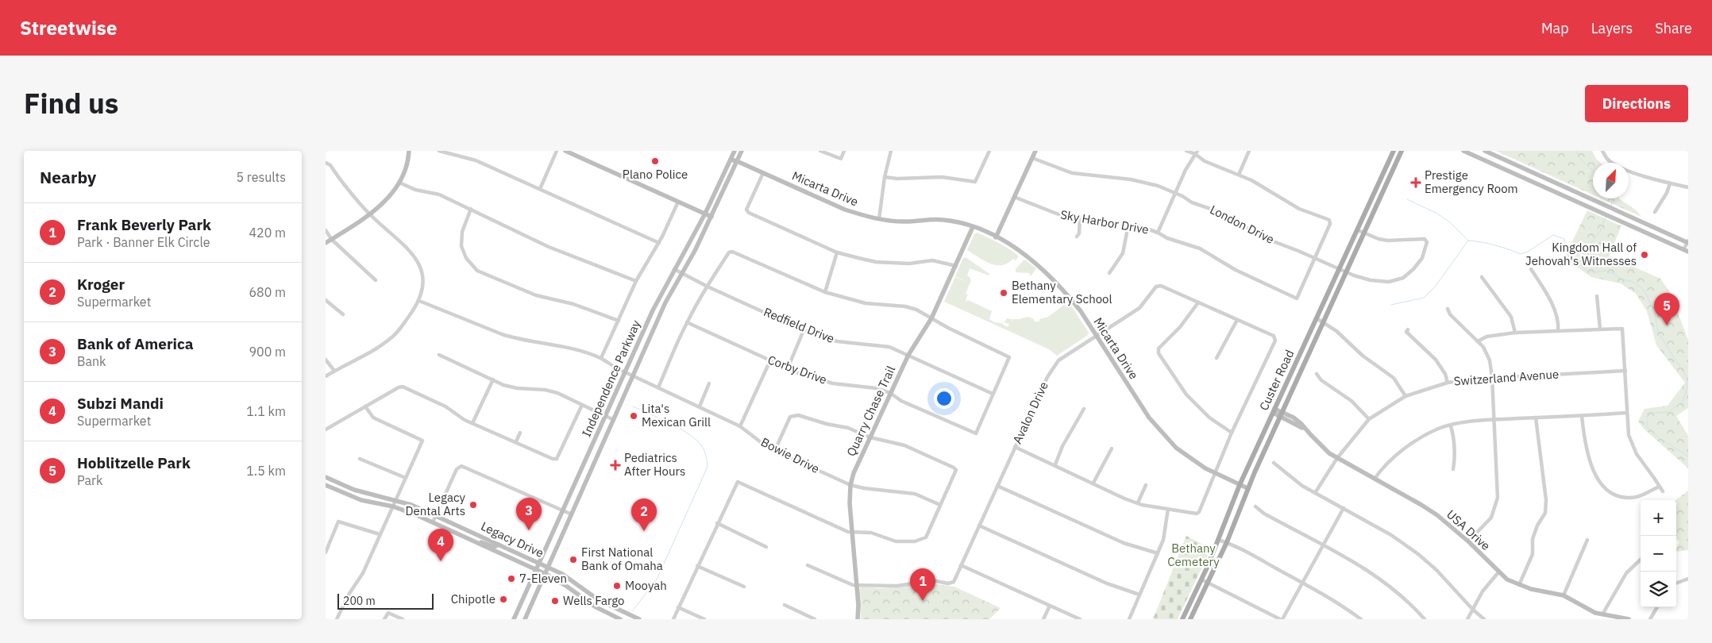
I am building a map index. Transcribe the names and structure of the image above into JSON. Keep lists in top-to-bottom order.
{
  "streets": {
    "main road": [
      "Micarta Drive",
      "Independence Parkway",
      "Custer Road",
      "Quarry Chase Trail",
      "USA Drive",
      "Legacy Drive"
    ],
    "street": [
      "Sky Harbor Drive",
      "London Drive",
      "Redfield Drive",
      "Corby Drive",
      "Switzerland Avenue",
      "Avalon Drive",
      "Bowie Drive"
    ]
  },
  "crossings": [
    ["Micarta Drive", "Independence Parkway"],
    ["Micarta Drive", "Custer Road"],
    ["Micarta Drive", "Quarry Chase Trail"],
    ["Micarta Drive", "Avalon Drive"],
    ["Sky Harbor Drive", "London Drive"],
    ["London Drive", "Custer Road"],
    ["Redfield Drive", "Corby Drive"],
    ["Redfield Drive", "Independence Parkway"],
    ["Redfield Drive", "Quarry Chase Trail"],
    ["Corby Drive", "Quarry Chase Trail"],
    ["Switzerland Avenue", "USA Drive"],
    ["Independence Parkway", "Bowie Drive"],
    ["Independence Parkway", "Legacy Drive"],
    ["Custer Road", "USA Drive"],
    ["Quarry Chase Trail", "Avalon Drive"],
    ["Quarry Chase Trail", "Bowie Drive"]
  ],
  "parks": ["Bethany Cemetery"],
  "places": {
    "other": [
      "Plano Police",
      "Kingdom Hall of Jehovah's Witnesses",
      "Bethany Elementary School",
      "Lita's Mexican Grill",
      "Legacy Dental Arts",
      "First National Bank of Omaha",
      "7-Eleven",
      "Mooyah",
      "Chipotle",
      "Wells Fargo"
    ],
    "health": ["Prestige Emergency Room", "Pediatrics After Hours"]
  },
  "scale_bar": "200 m",
  "north": "top right",
  "page": {
    "header": "Streetwise",
    "nav": ["Map", "Layers", "Share"],
    "title": "Find us",
    "buttons": "Directions",
    "heading": ["Nearby", "5 results"],
    "list": [
      {
        "mark": "1",
        "name": "Frank Beverly Park",
        "note": "Park · Banner Elk Circle",
        "value": "420 m"
      },
      {
        "mark": "2",
        "name": "Kroger",
        "note": "Supermarket",
        "value": "680 m"
      },
      {
        "mark": "3",
        "name": "Bank of America",
        "note": "Bank",
        "value": "900 m"
      },
      {
        "mark": "4",
        "name": "Subzi Mandi",
        "note": "Supermarket",
        "value": "1.1 km"
      },
      {
        "mark": "5",
        "name": "Hoblitzelle Park",
        "note": "Park",
        "value": "1.5 km"
      }
    ],
    "pins": [
      "5",
      "3",
      "2",
      "4",
      "1"
    ],
    "map_buttons": ["+", "−"],
    "scale": "200 m"
  }
}
